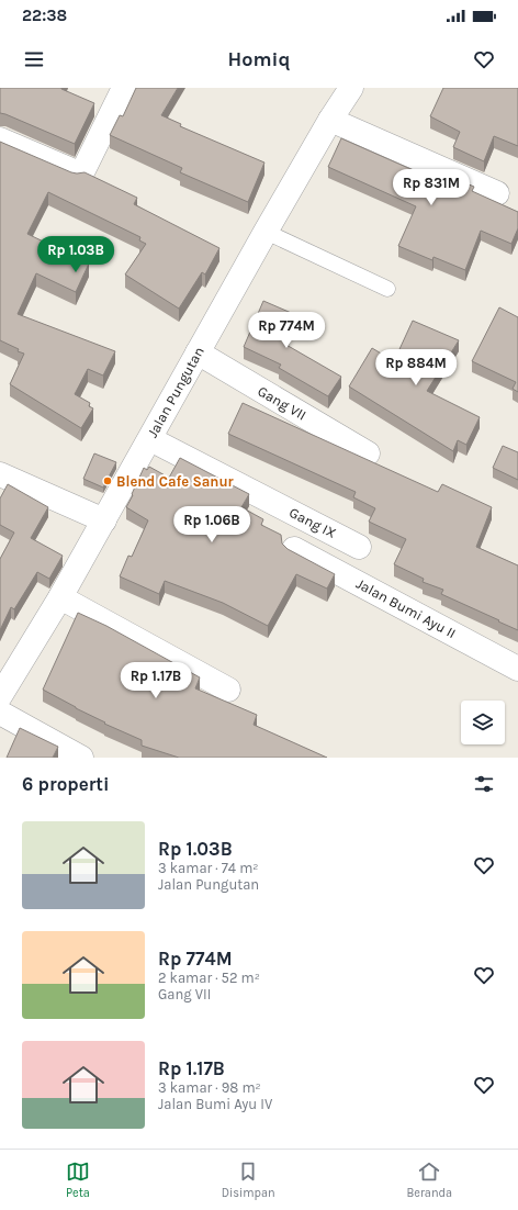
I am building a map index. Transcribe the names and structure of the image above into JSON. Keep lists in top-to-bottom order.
{
  "streets": {
    "street": [
      "Jalan Pungutan",
      "Gang VII",
      "Gang IX",
      "Jalan Bumi Ayu II"
    ]
  },
  "crossings": [
    ["Jalan Pungutan", "Gang VII"],
    ["Jalan Pungutan", "Gang IX"]
  ],
  "places": ["Blend Cafe Sanur"],
  "page": {
    "status": "22:38",
    "header": "Homiq",
    "price": [
      "Rp 831M",
      "Rp 1.03B",
      "Rp 774M",
      "Rp 884M",
      "Rp 1.06B",
      "Rp 1.17B"
    ],
    "heading": "6 properti",
    "list": [
      {
        "name": "Rp 1.03B",
        "note": "3 kamar · 74 m² · Jalan Pungutan"
      },
      {
        "name": "Rp 774M",
        "note": "2 kamar · 52 m² · Gang VII"
      },
      {
        "name": "Rp 1.17B",
        "note": "3 kamar · 98 m² · Jalan Bumi Ayu IV"
      }
    ],
    "tabs": ["Peta", "Disimpan", "Beranda"]
  }
}
